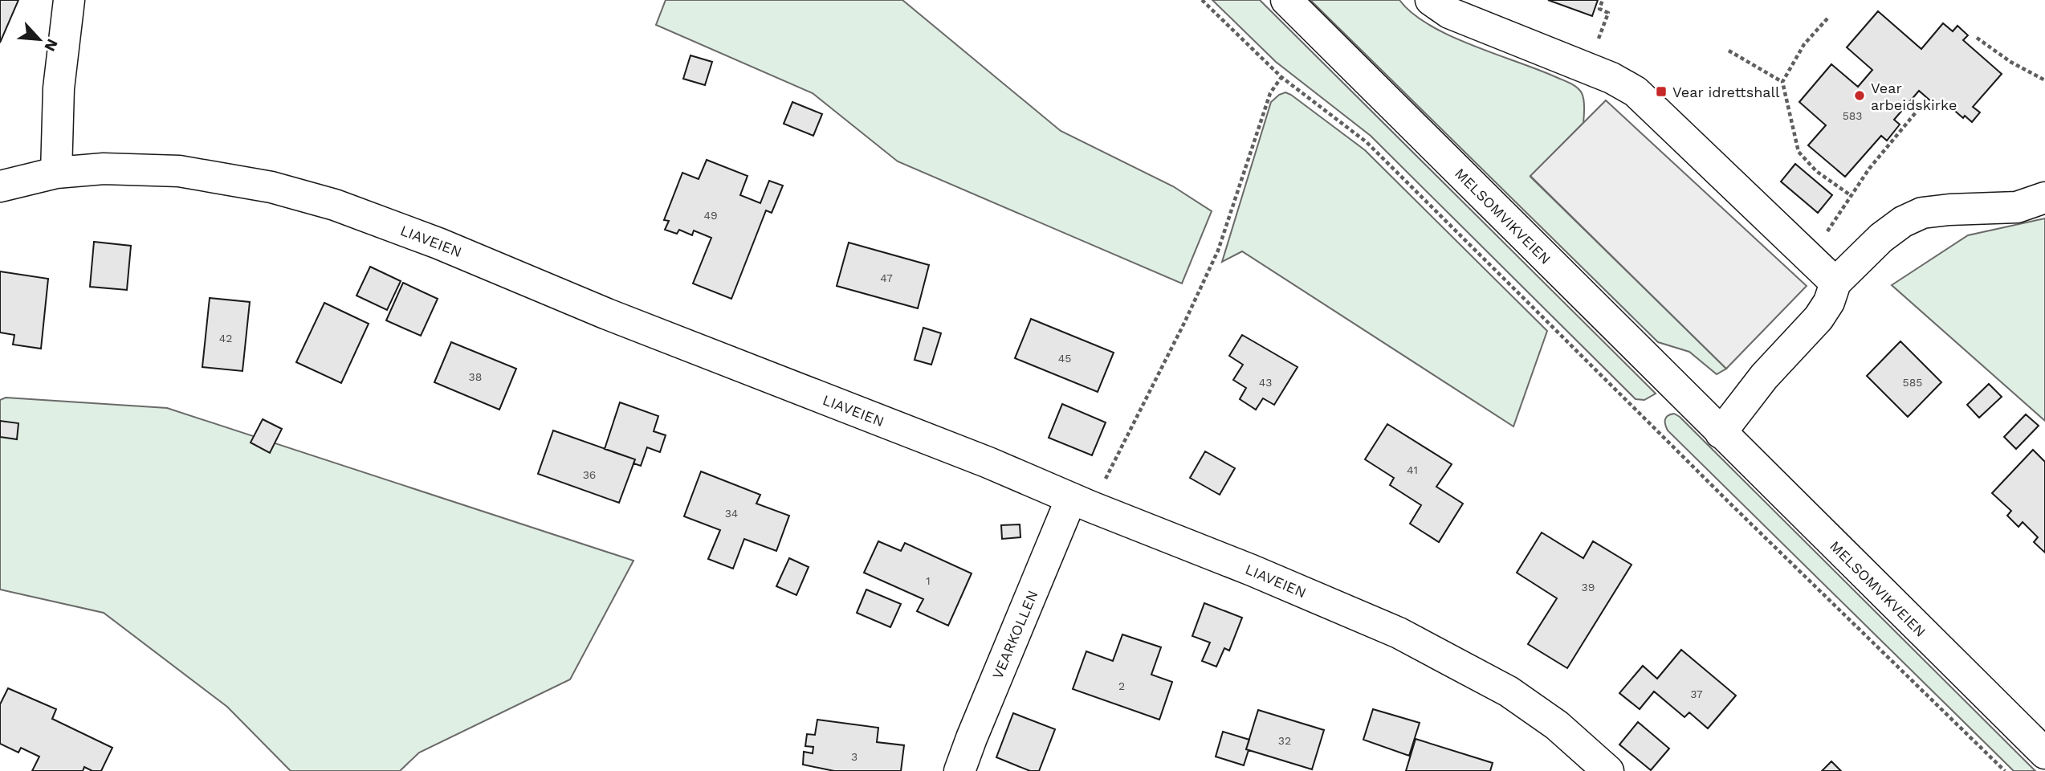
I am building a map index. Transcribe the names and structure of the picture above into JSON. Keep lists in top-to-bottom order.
{
  "streets": {
    "street": ["MELSOMVIKVEIEN", "LIAVEIEN", "VEARKOLLEN"]
  },
  "crossings": [
    ["LIAVEIEN", "VEARKOLLEN"]
  ],
  "places": {
    "transit": ["Vear idrettshall"],
    "other": ["Vear arbeidskirke"]
  },
  "house_numbers": [
    "583",
    "49",
    "47",
    "42",
    "45",
    "38",
    "43",
    "585",
    "41",
    "36",
    "34",
    "1",
    "39",
    "2",
    "37",
    "32",
    "3"
  ],
  "north": "bottom right"
}
